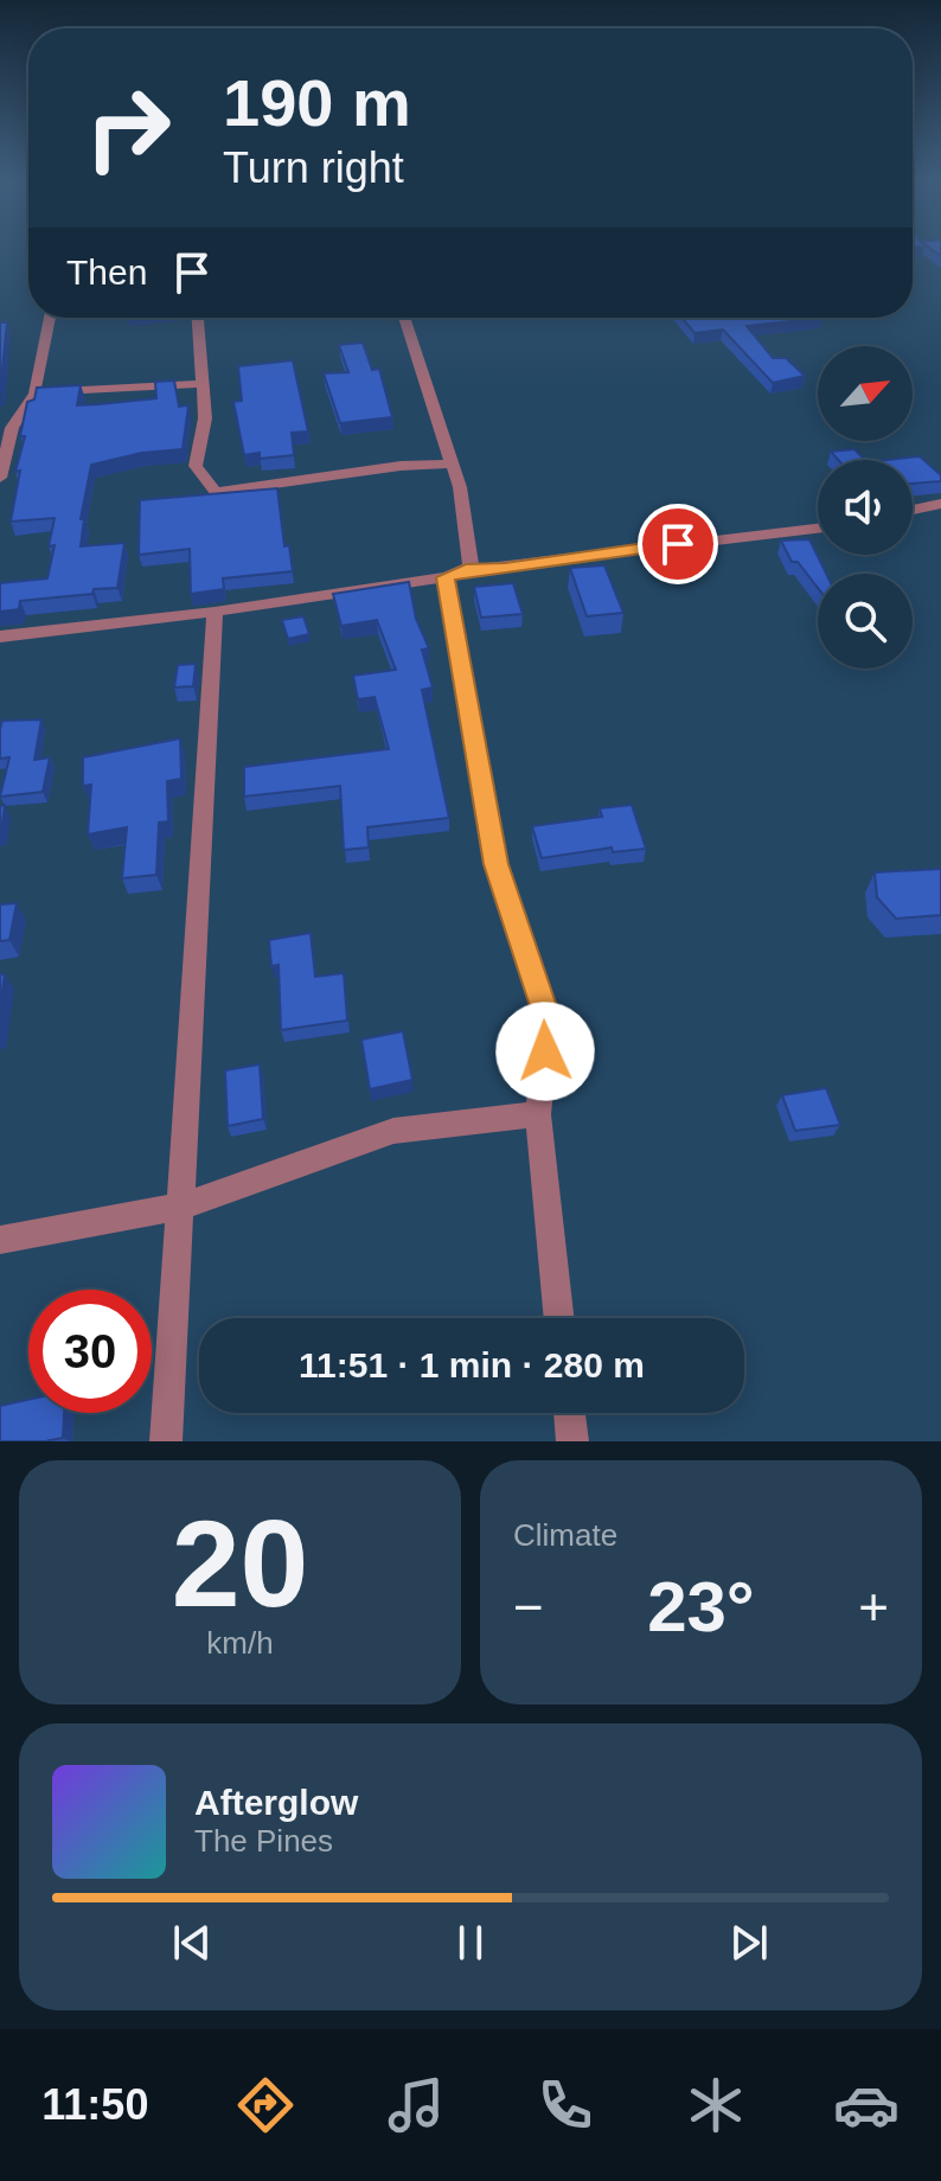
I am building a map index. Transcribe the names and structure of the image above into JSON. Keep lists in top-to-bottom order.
{
  "north": "top right",
  "page": {
    "turn": ["190 m", "Turn right"],
    "then": "Then",
    "limit": "30",
    "trip": "11:51 · 1 min · 280 m",
    "tile": [
      ["20", "km/h"],
      "Climate"
    ],
    "heat": ["−", "23°", "+"],
    "song": ["Afterglow", "The Pines"],
    "tabs": "11:50"
  }
}
